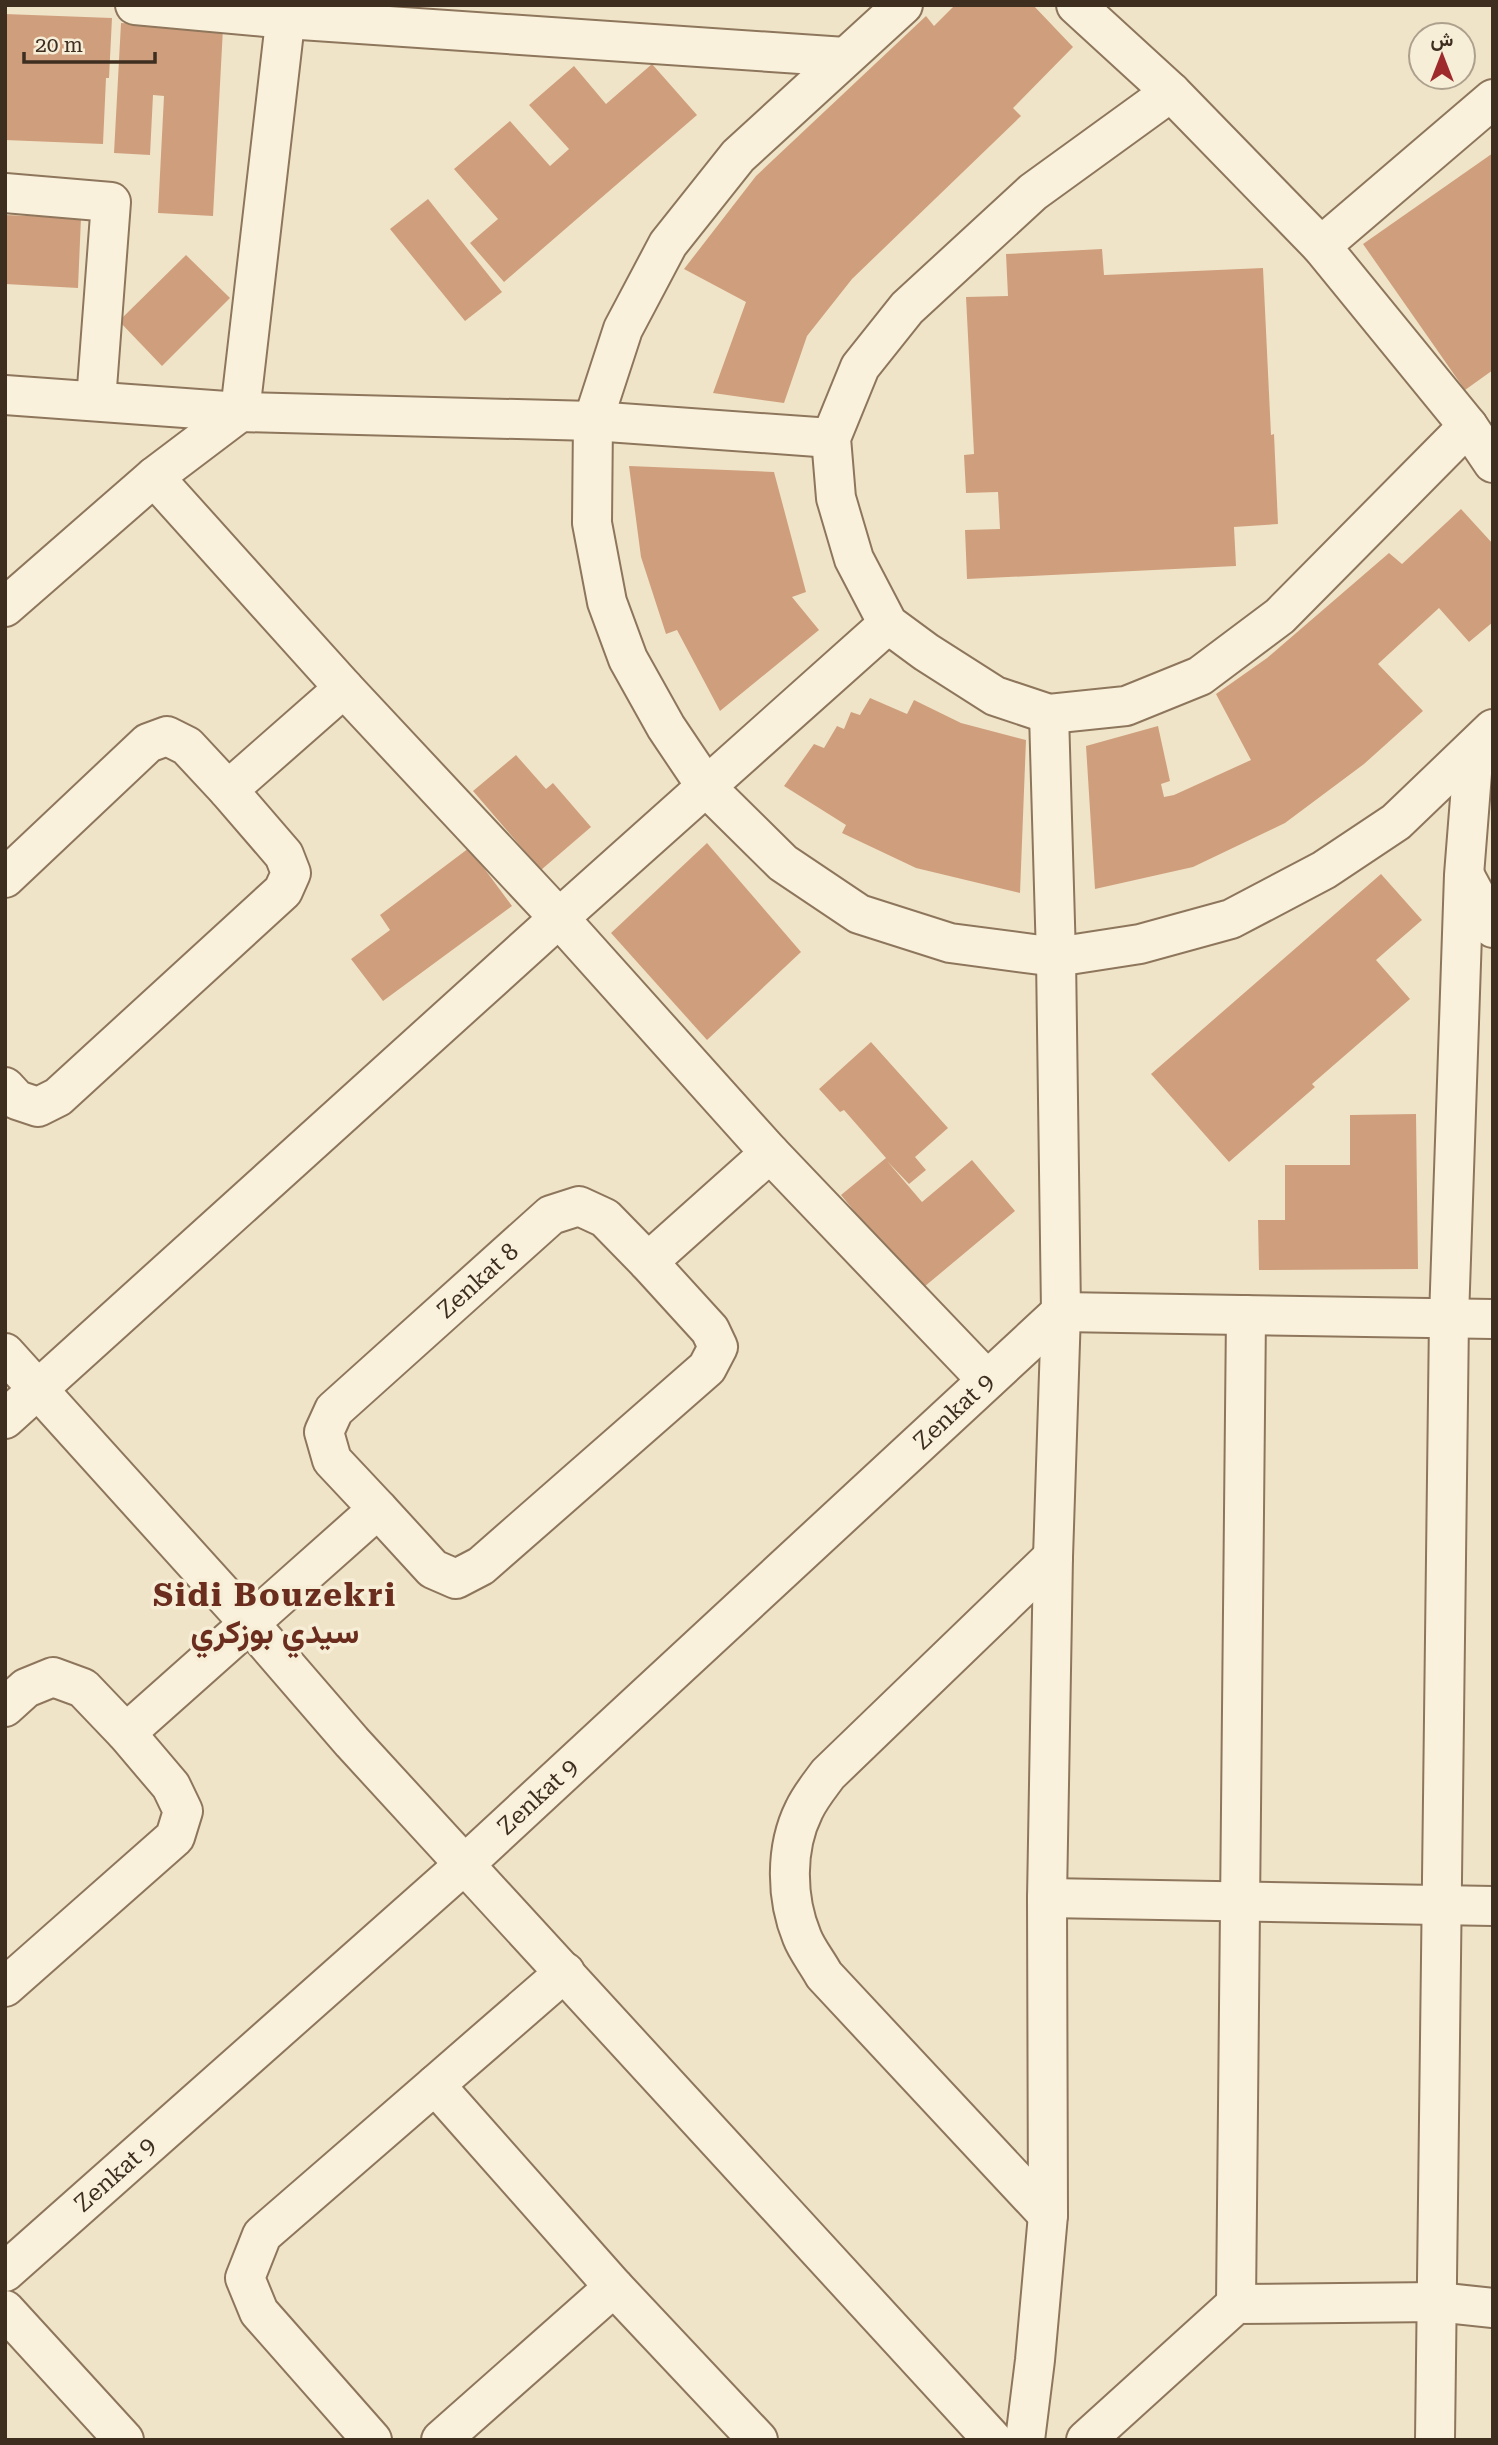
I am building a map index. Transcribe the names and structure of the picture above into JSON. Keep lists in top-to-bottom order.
{
  "streets": {
    "street": ["Zenkat 8", "Zenkat 9"]
  },
  "districts": ["Sidi Bouzekri سيدي بوزكري"],
  "scale_bar": "20 m",
  "north": "top"
}
